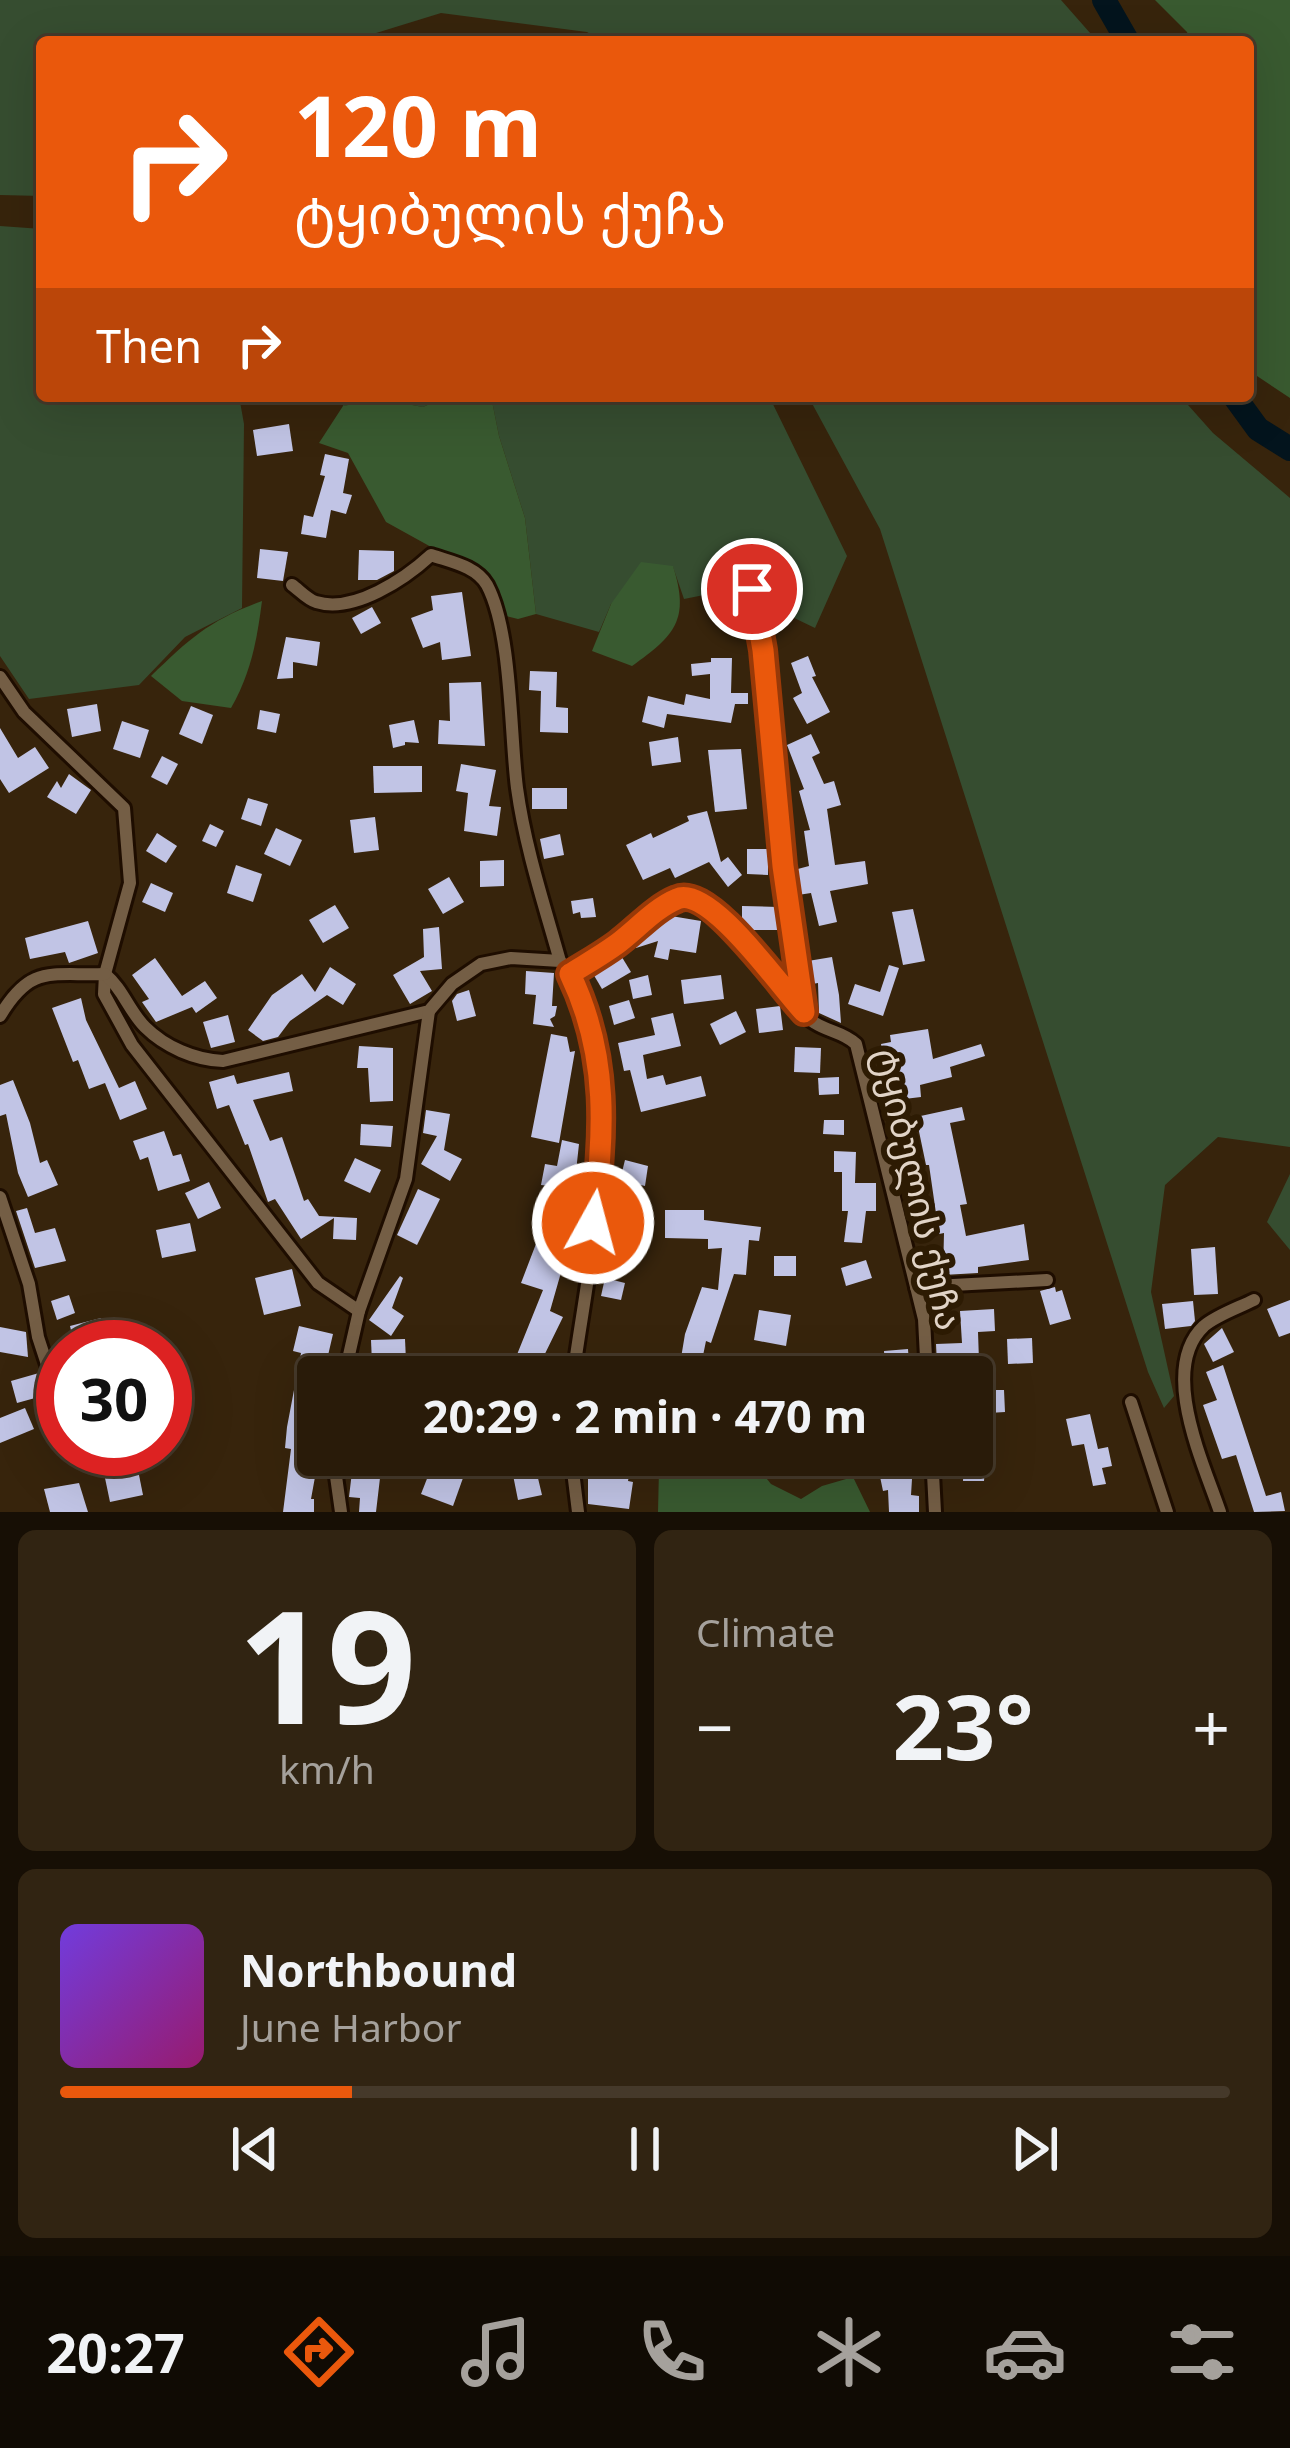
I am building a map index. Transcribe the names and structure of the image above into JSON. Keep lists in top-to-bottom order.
{
  "streets": {
    "street": ["ტყიბულის ქუჩა"]
  },
  "page": {
    "turn": ["120 m", "ტყიბულის ქუჩა"],
    "then": "Then",
    "limit": "30",
    "trip": "20:29 · 2 min · 470 m",
    "tile": [
      ["19", "km/h"],
      "Climate"
    ],
    "heat": ["−", "23°", "+"],
    "song": ["Northbound", "June Harbor"],
    "tabs": "20:27"
  }
}
